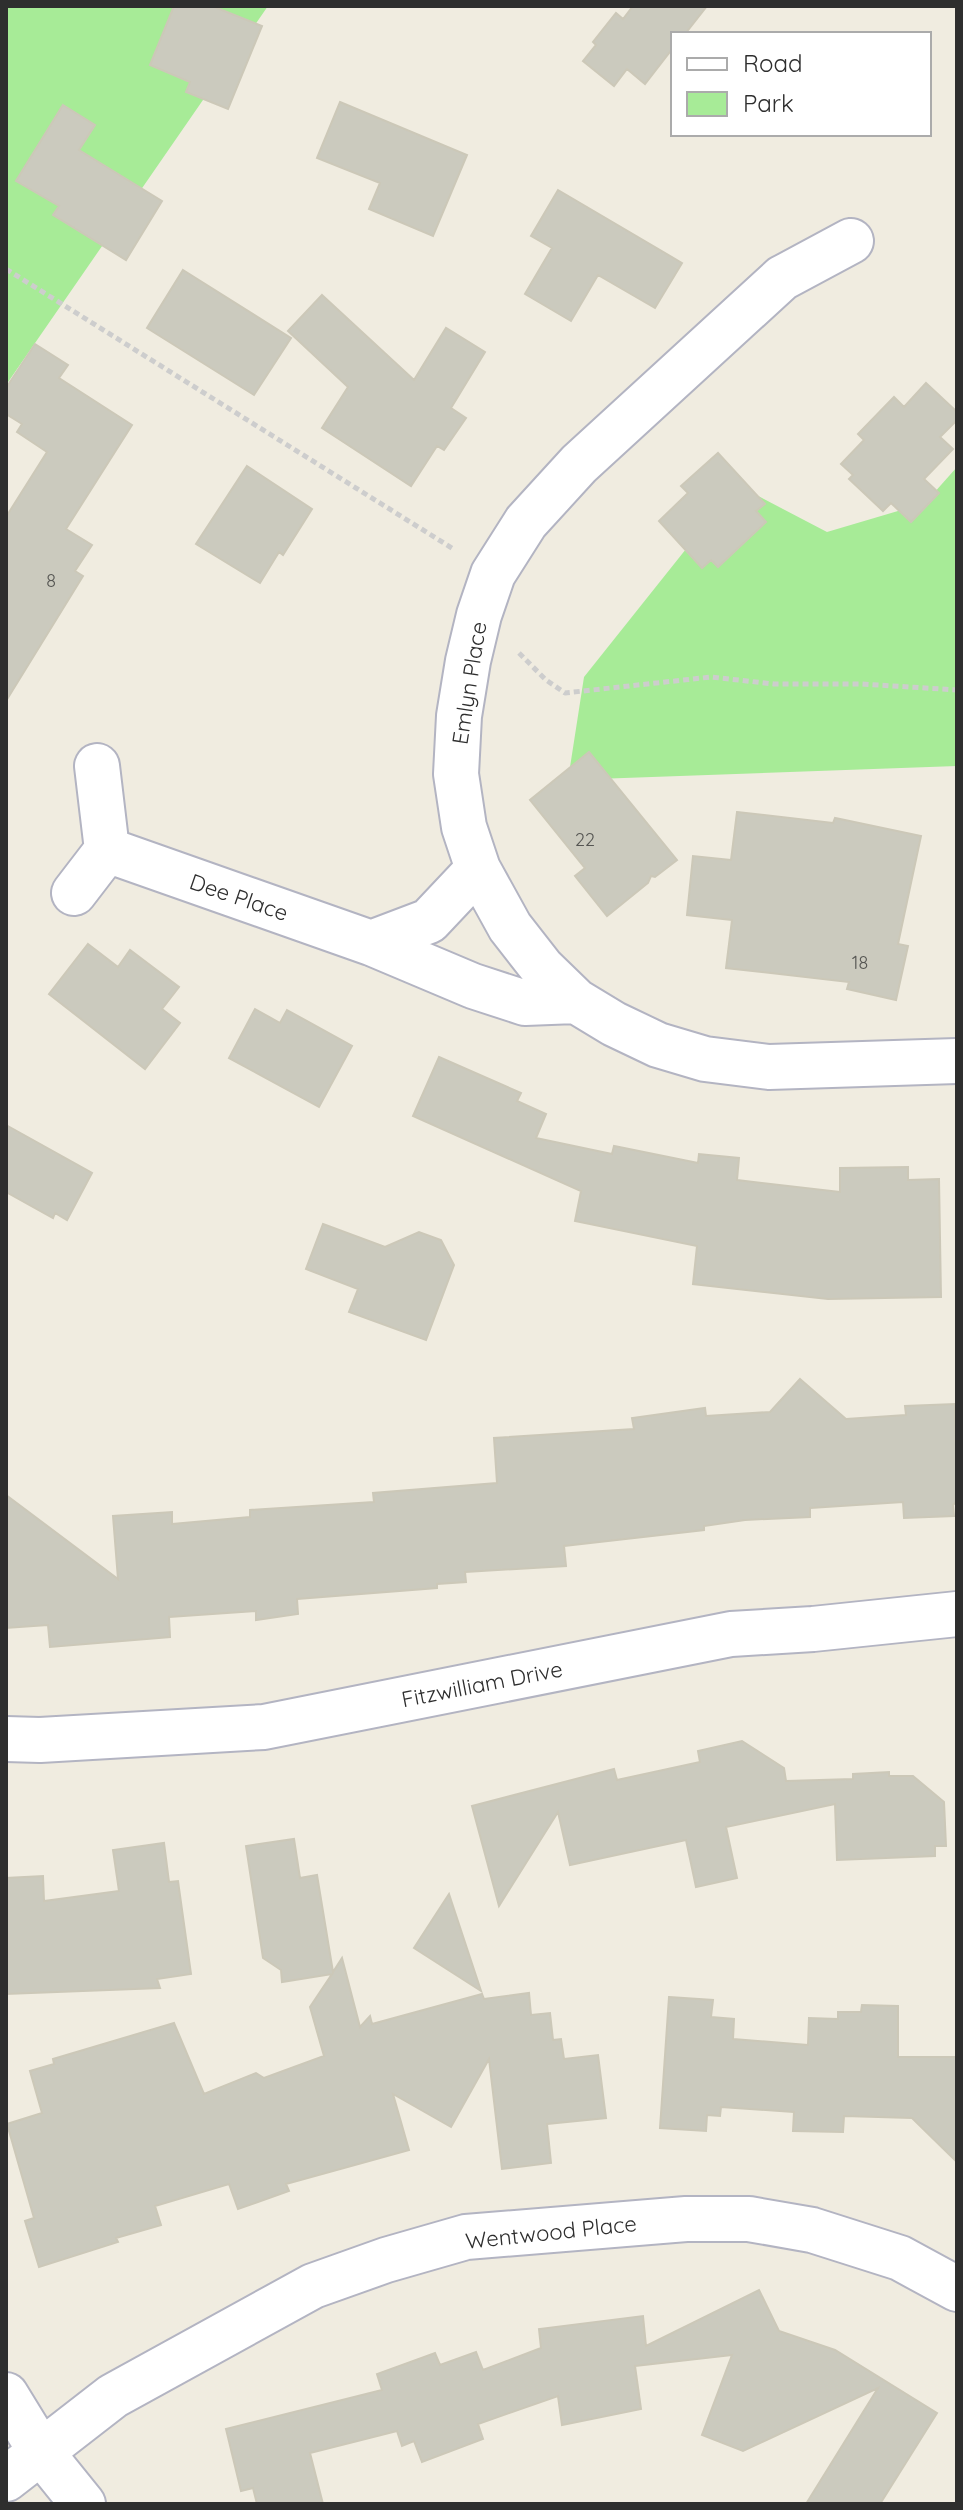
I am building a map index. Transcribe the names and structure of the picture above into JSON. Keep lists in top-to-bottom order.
{
  "streets": {
    "street": [
      "Emlyn Place",
      "Dee Place",
      "Fitzwilliam Drive",
      "Wentwood Place"
    ]
  },
  "crossings": [
    ["Emlyn Place", "Dee Place"]
  ],
  "house_numbers": ["8", "22", "18"],
  "legend": ["Road", "Park"]
}
